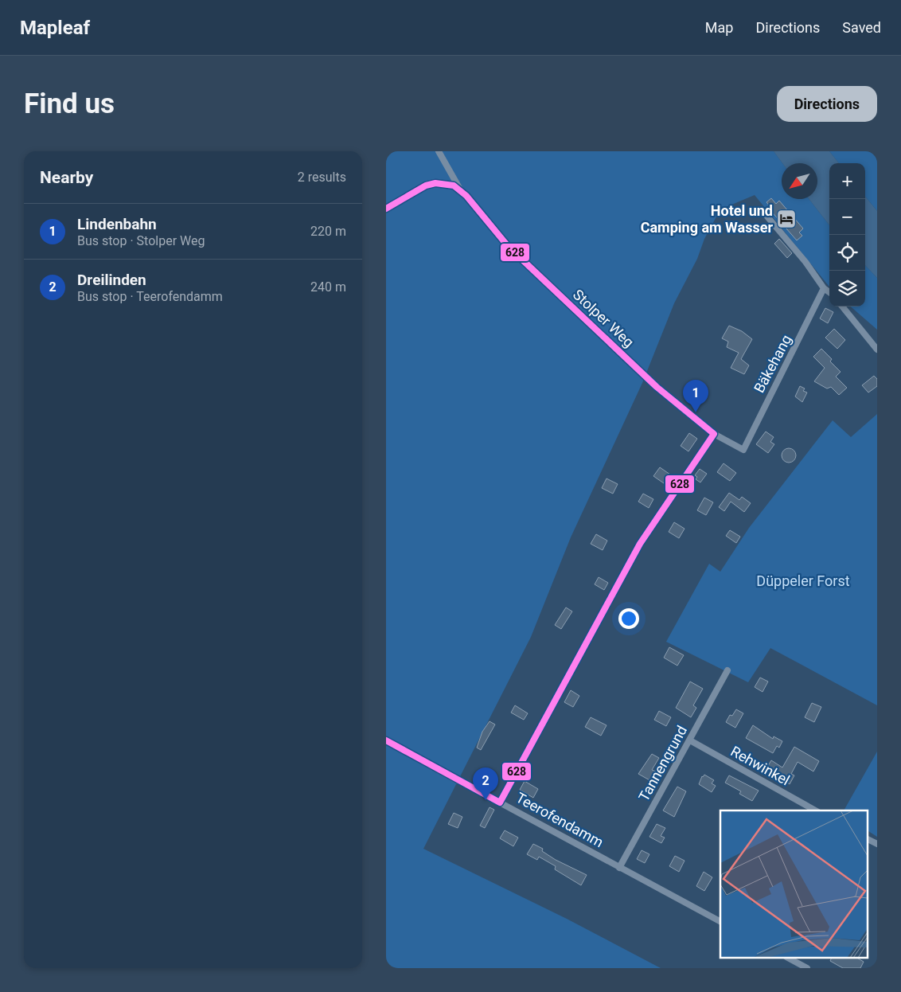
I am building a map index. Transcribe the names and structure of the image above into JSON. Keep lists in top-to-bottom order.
{
  "streets": {
    "street": [
      "Stolper Weg",
      "Bäkehang",
      "Tannengrund",
      "Rehwinkel",
      "Teerofendamm"
    ]
  },
  "crossings": [
    ["Stolper Weg", "Bäkehang"],
    ["Tannengrund", "Rehwinkel"],
    ["Tannengrund", "Teerofendamm"]
  ],
  "parks": ["Düppeler Forst"],
  "places": {
    "hotel": ["Hotel und Camping am Wasser"]
  },
  "lines": ["transit line 628"],
  "north": "bottom left",
  "page": {
    "header": "Mapleaf",
    "nav": ["Map", "Directions", "Saved"],
    "buttons": "Directions",
    "title": "Find us",
    "heading": ["Nearby", "2 results"],
    "map_buttons": ["+", "−"],
    "list": [
      {
        "mark": "1",
        "name": "Lindenbahn",
        "note": "Bus stop · Stolper Weg",
        "value": "220 m"
      },
      {
        "mark": "2",
        "name": "Dreilinden",
        "note": "Bus stop · Teerofendamm",
        "value": "240 m"
      }
    ],
    "pins": ["1", "2"]
  }
}
